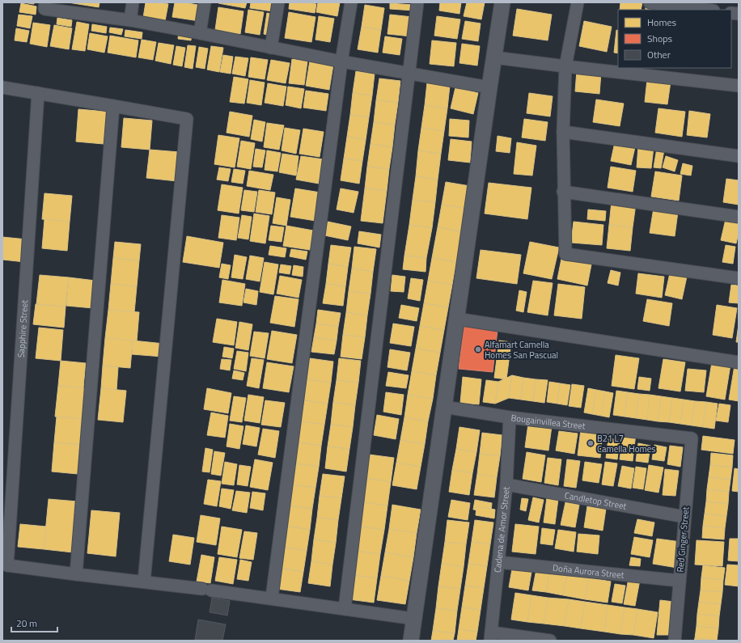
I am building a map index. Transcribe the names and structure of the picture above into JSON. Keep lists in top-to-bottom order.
{
  "streets": {
    "street": [
      "Sapphire Street",
      "Bougainvillea Street",
      "Candletop Street",
      "Cadena de Amor Street",
      "Red Ginger Street",
      "Doña Aurora Street"
    ]
  },
  "crossings": [
    ["Bougainvillea Street", "Cadena de Amor Street"],
    ["Bougainvillea Street", "Red Ginger Street"],
    ["Candletop Street", "Cadena de Amor Street"],
    ["Candletop Street", "Red Ginger Street"],
    ["Cadena de Amor Street", "Doña Aurora Street"],
    ["Red Ginger Street", "Doña Aurora Street"]
  ],
  "places": ["Alfamart Camella Homes San Pascual", "B21 L7 Camella Homes"],
  "legend": ["Homes", "Shops", "Other"],
  "scale_bar": "20 m"
}
